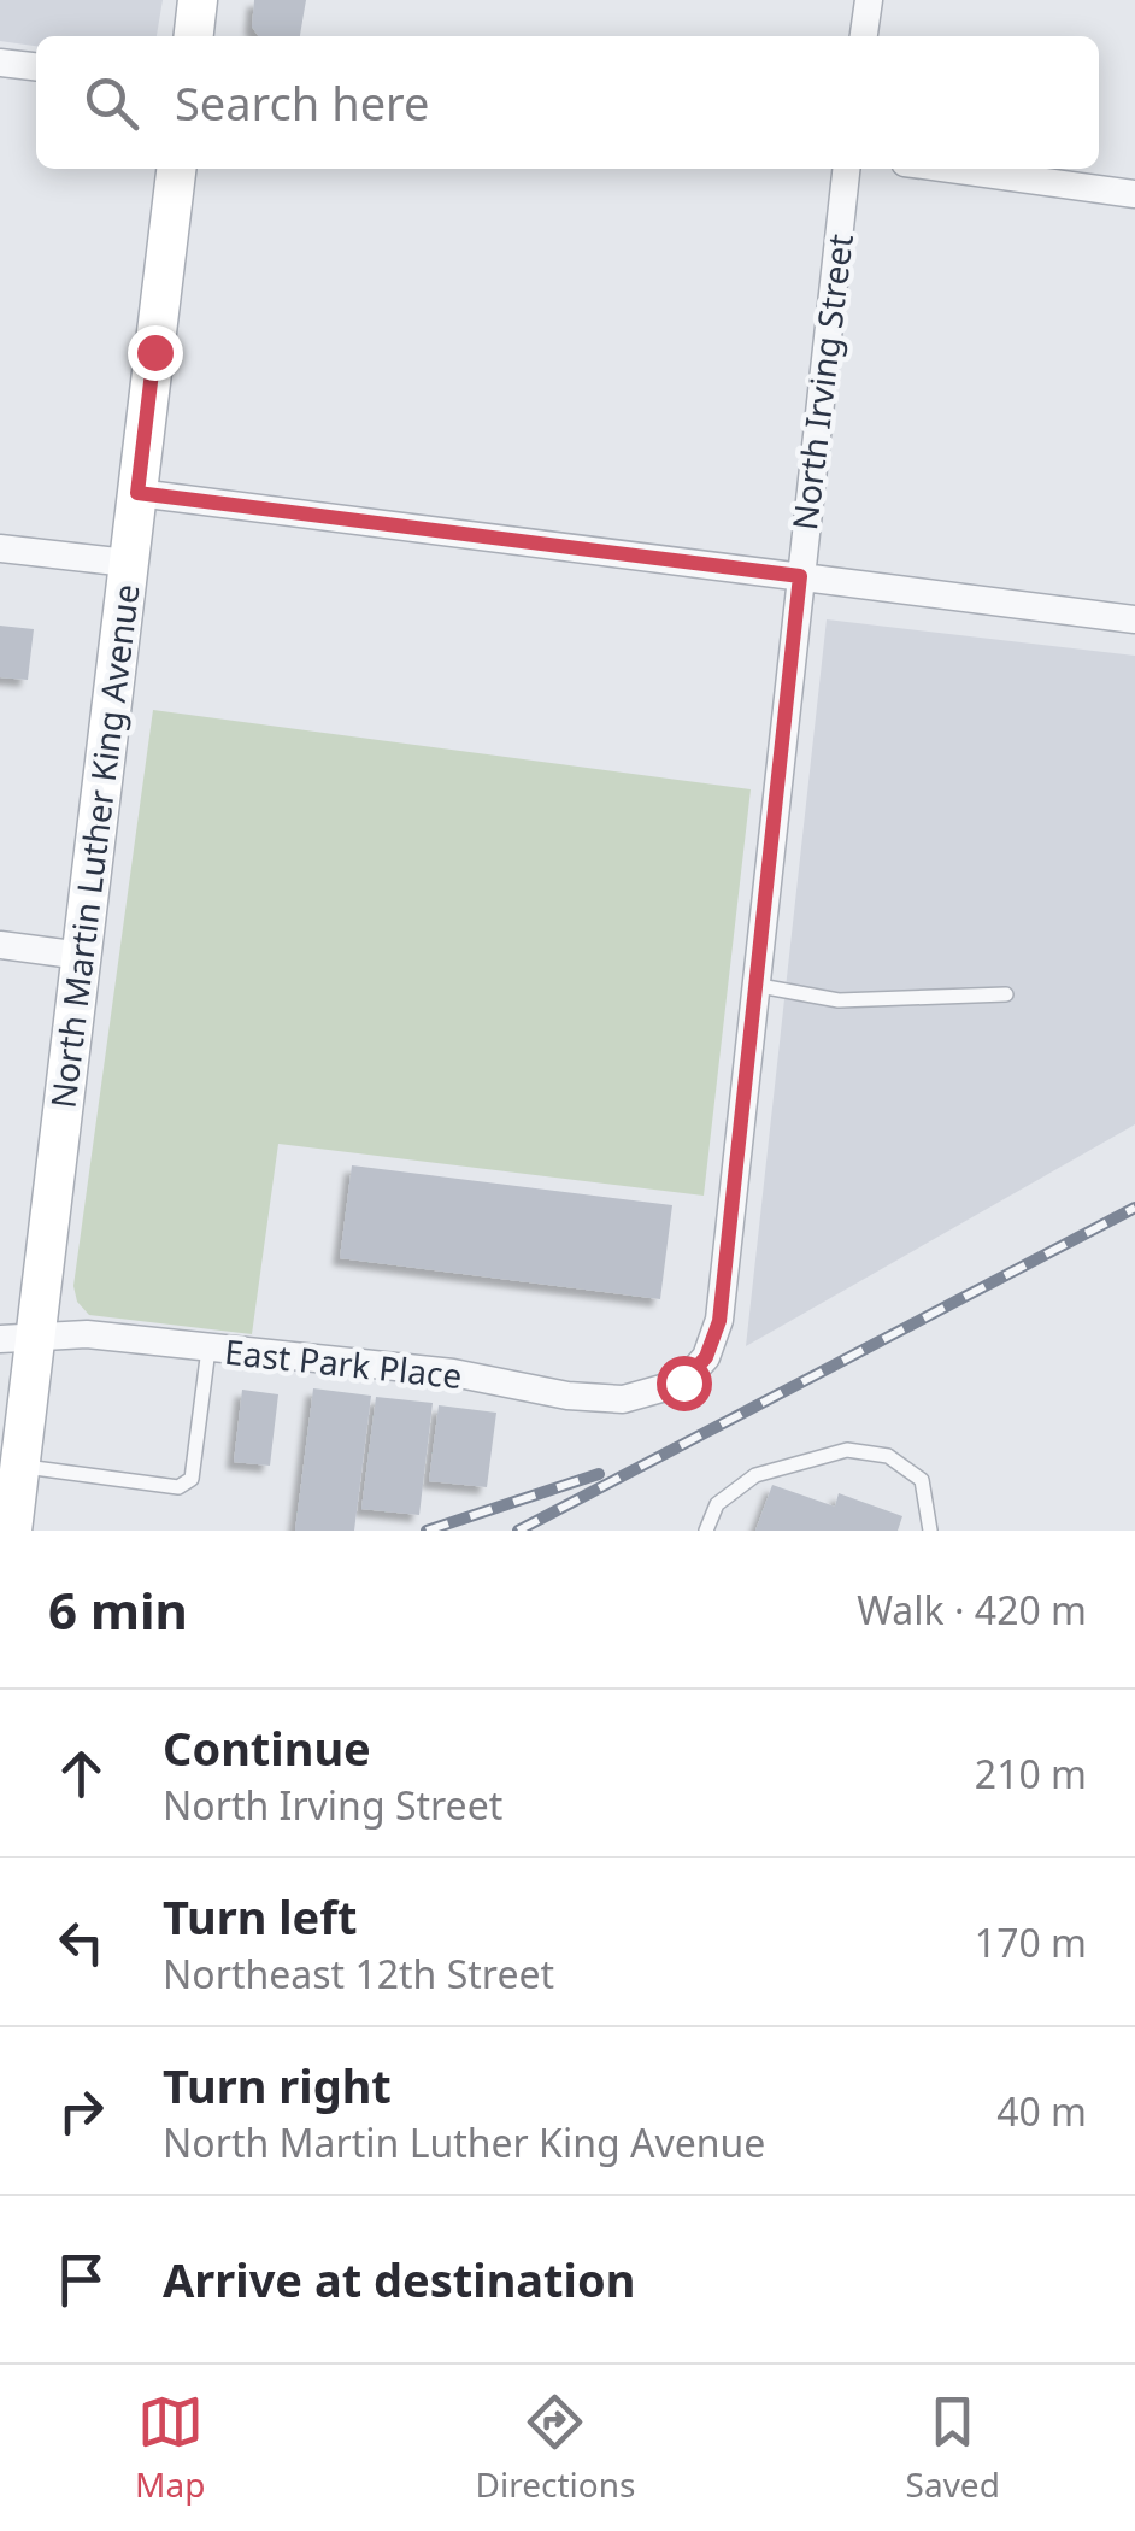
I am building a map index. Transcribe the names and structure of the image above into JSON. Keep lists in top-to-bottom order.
{
  "streets": {
    "main road": ["North Martin Luther King Avenue"],
    "street": ["North Irving Street", "East Park Place"]
  },
  "crossings": [
    ["North Irving Street", "East Park Place"],
    ["North Martin Luther King Avenue", "East Park Place"]
  ],
  "page": {
    "search": "Search here",
    "heading": ["6 min", "Walk · 420 m"],
    "list": [
      ["Continue", "North Irving Street", "210 m"],
      ["Turn left", "Northeast 12th Street", "170 m"],
      ["Turn right", "North Martin Luther King Avenue", "40 m"],
      "Arrive at destination"
    ],
    "nav": ["Map", "Directions", "Saved"]
  }
}
